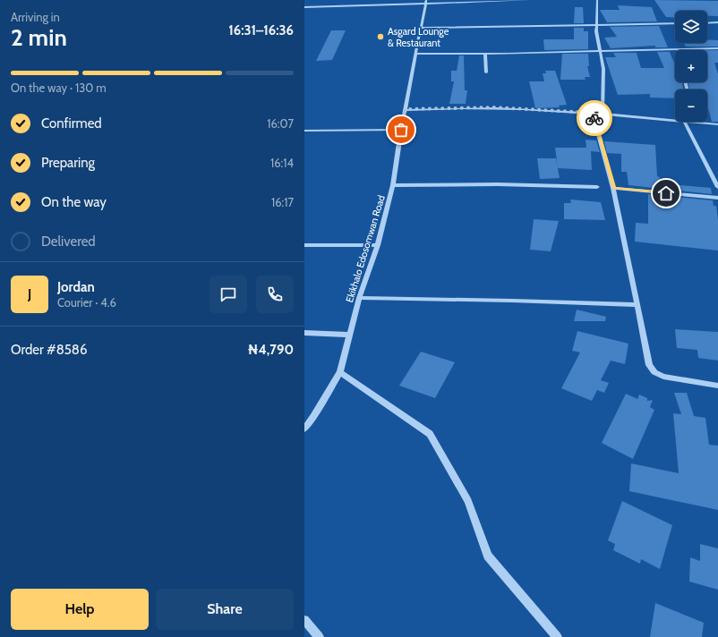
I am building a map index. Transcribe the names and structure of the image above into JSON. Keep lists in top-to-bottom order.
{
  "streets": {
    "street": ["Ekikhalo Edosomwan Road"]
  },
  "places": ["Asgard Lounge & Restaurant"],
  "page": {
    "heading": ["2 min", "Arriving in", "16:31–16:36"],
    "panel": [
      "Jordan",
      "Courier · 4.6",
      "Order #8586",
      "₦4,790"
    ],
    "map_buttons": ["+", "−"],
    "bar": "On the way · 130 m",
    "list": [
      ["Confirmed", "16:07"],
      ["Preparing", "16:14"],
      ["On the way", "16:17"],
      "Delivered"
    ],
    "round": "J",
    "buttons": ["Help", "Share"]
  }
}
